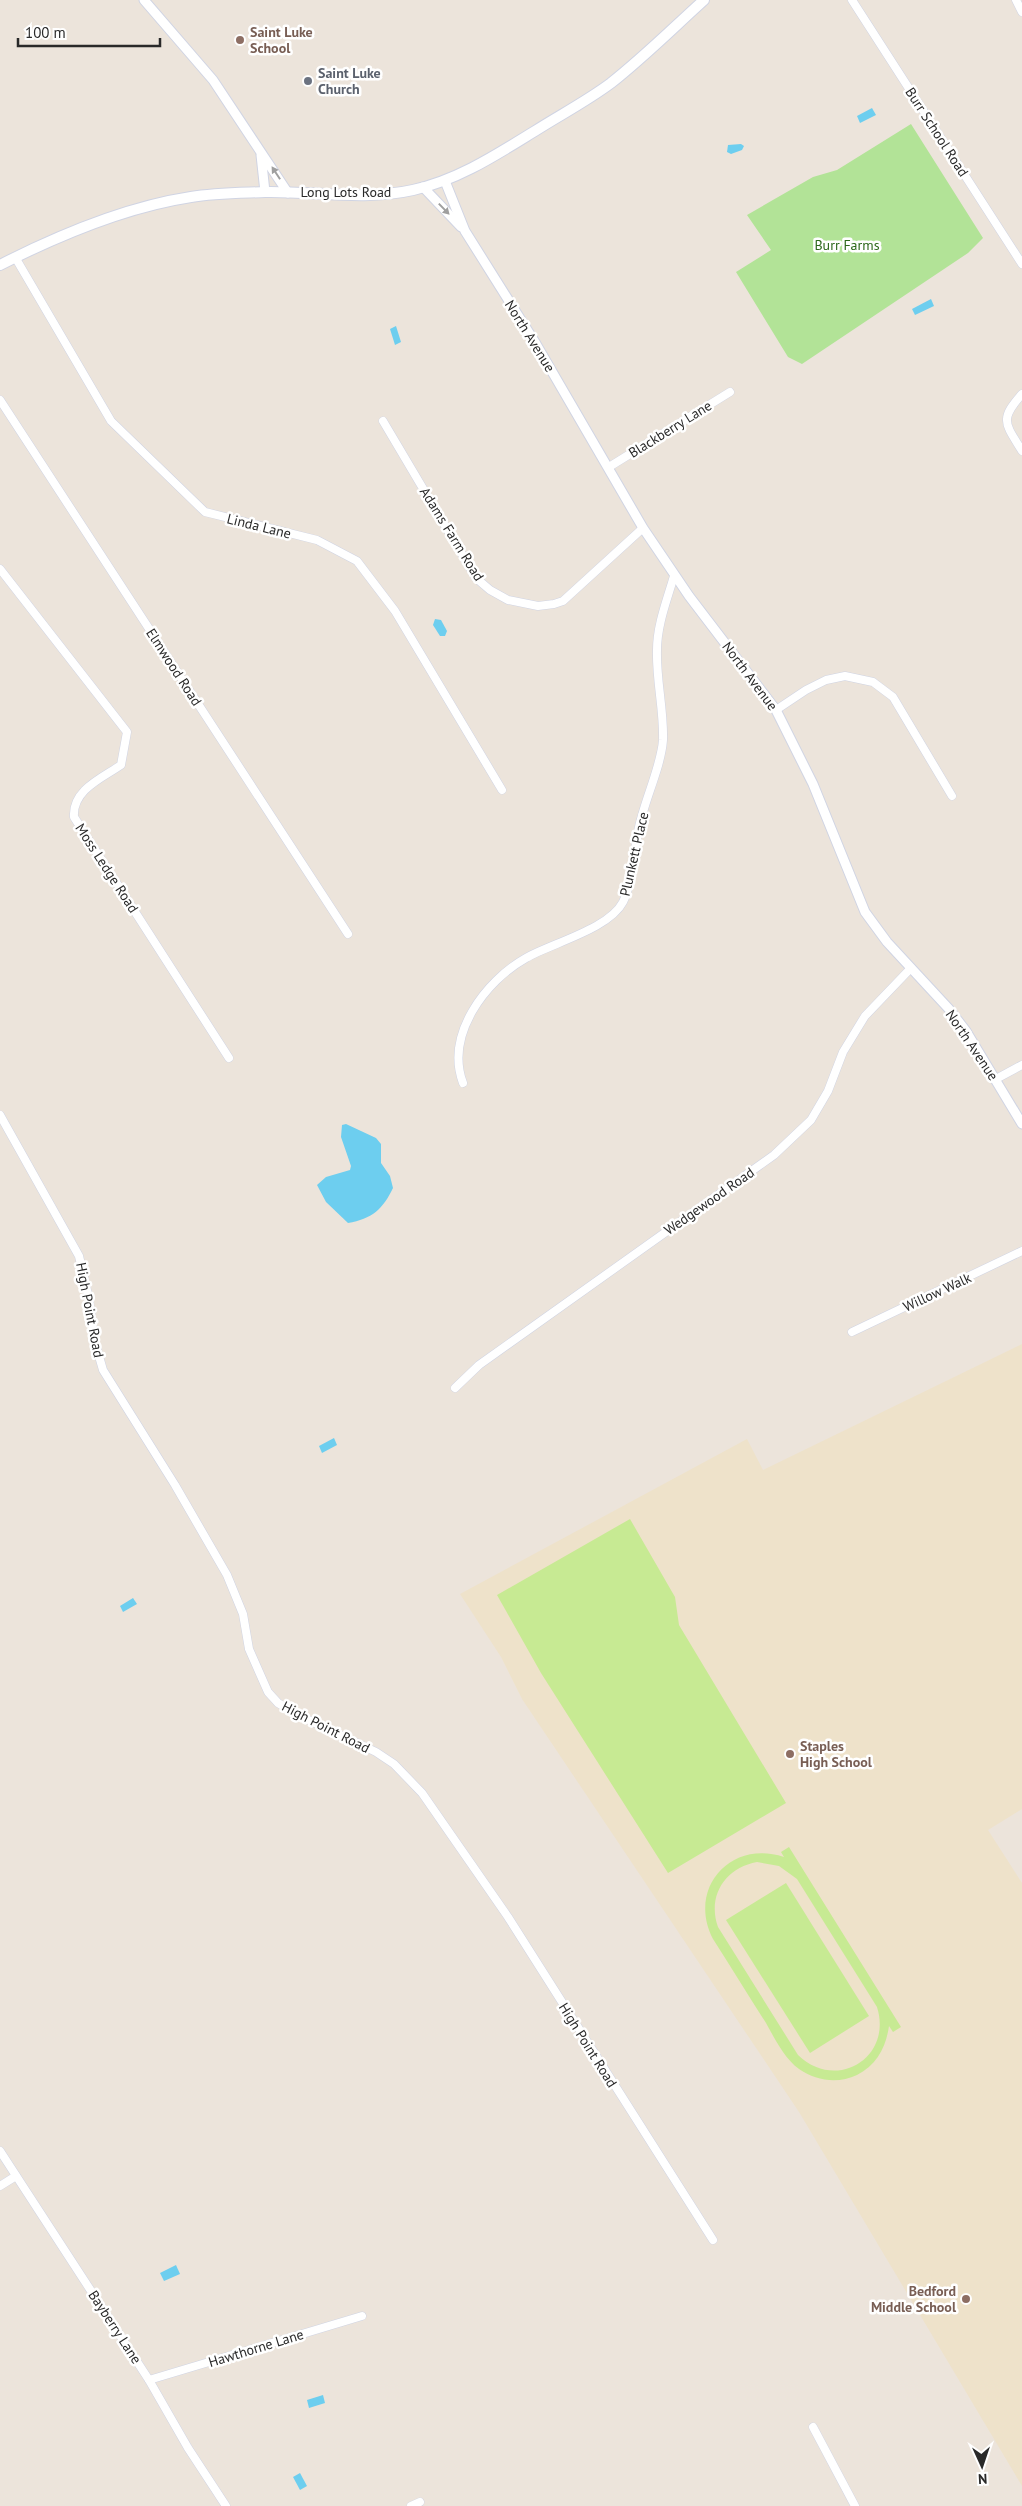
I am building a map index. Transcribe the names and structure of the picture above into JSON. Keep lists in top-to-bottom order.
{
  "streets": {
    "main road": ["Long Lots Road"],
    "street": [
      "Burr School Road",
      "North Avenue",
      "Blackberry Lane",
      "Linda Lane",
      "Adams Farm Road",
      "Elmwood Road",
      "Plunkett Place",
      "Moss Ledge Road",
      "Wedgewood Road",
      "Willow Walk",
      "High Point Road",
      "Bayberry Lane",
      "Hawthorne Lane"
    ]
  },
  "crossings": [
    ["Long Lots Road", "North Avenue"],
    ["Long Lots Road", "Linda Lane"],
    ["North Avenue", "Blackberry Lane"],
    ["North Avenue", "Adams Farm Road"],
    ["North Avenue", "Plunkett Place"],
    ["North Avenue", "Wedgewood Road"],
    ["Bayberry Lane", "Hawthorne Lane"]
  ],
  "parks": ["Burr Farms"],
  "places": [
    "Saint Luke School",
    "Saint Luke Church",
    "Staples High School",
    "Bedford Middle School"
  ],
  "scale_bar": "100 m",
  "north": "bottom"
}
